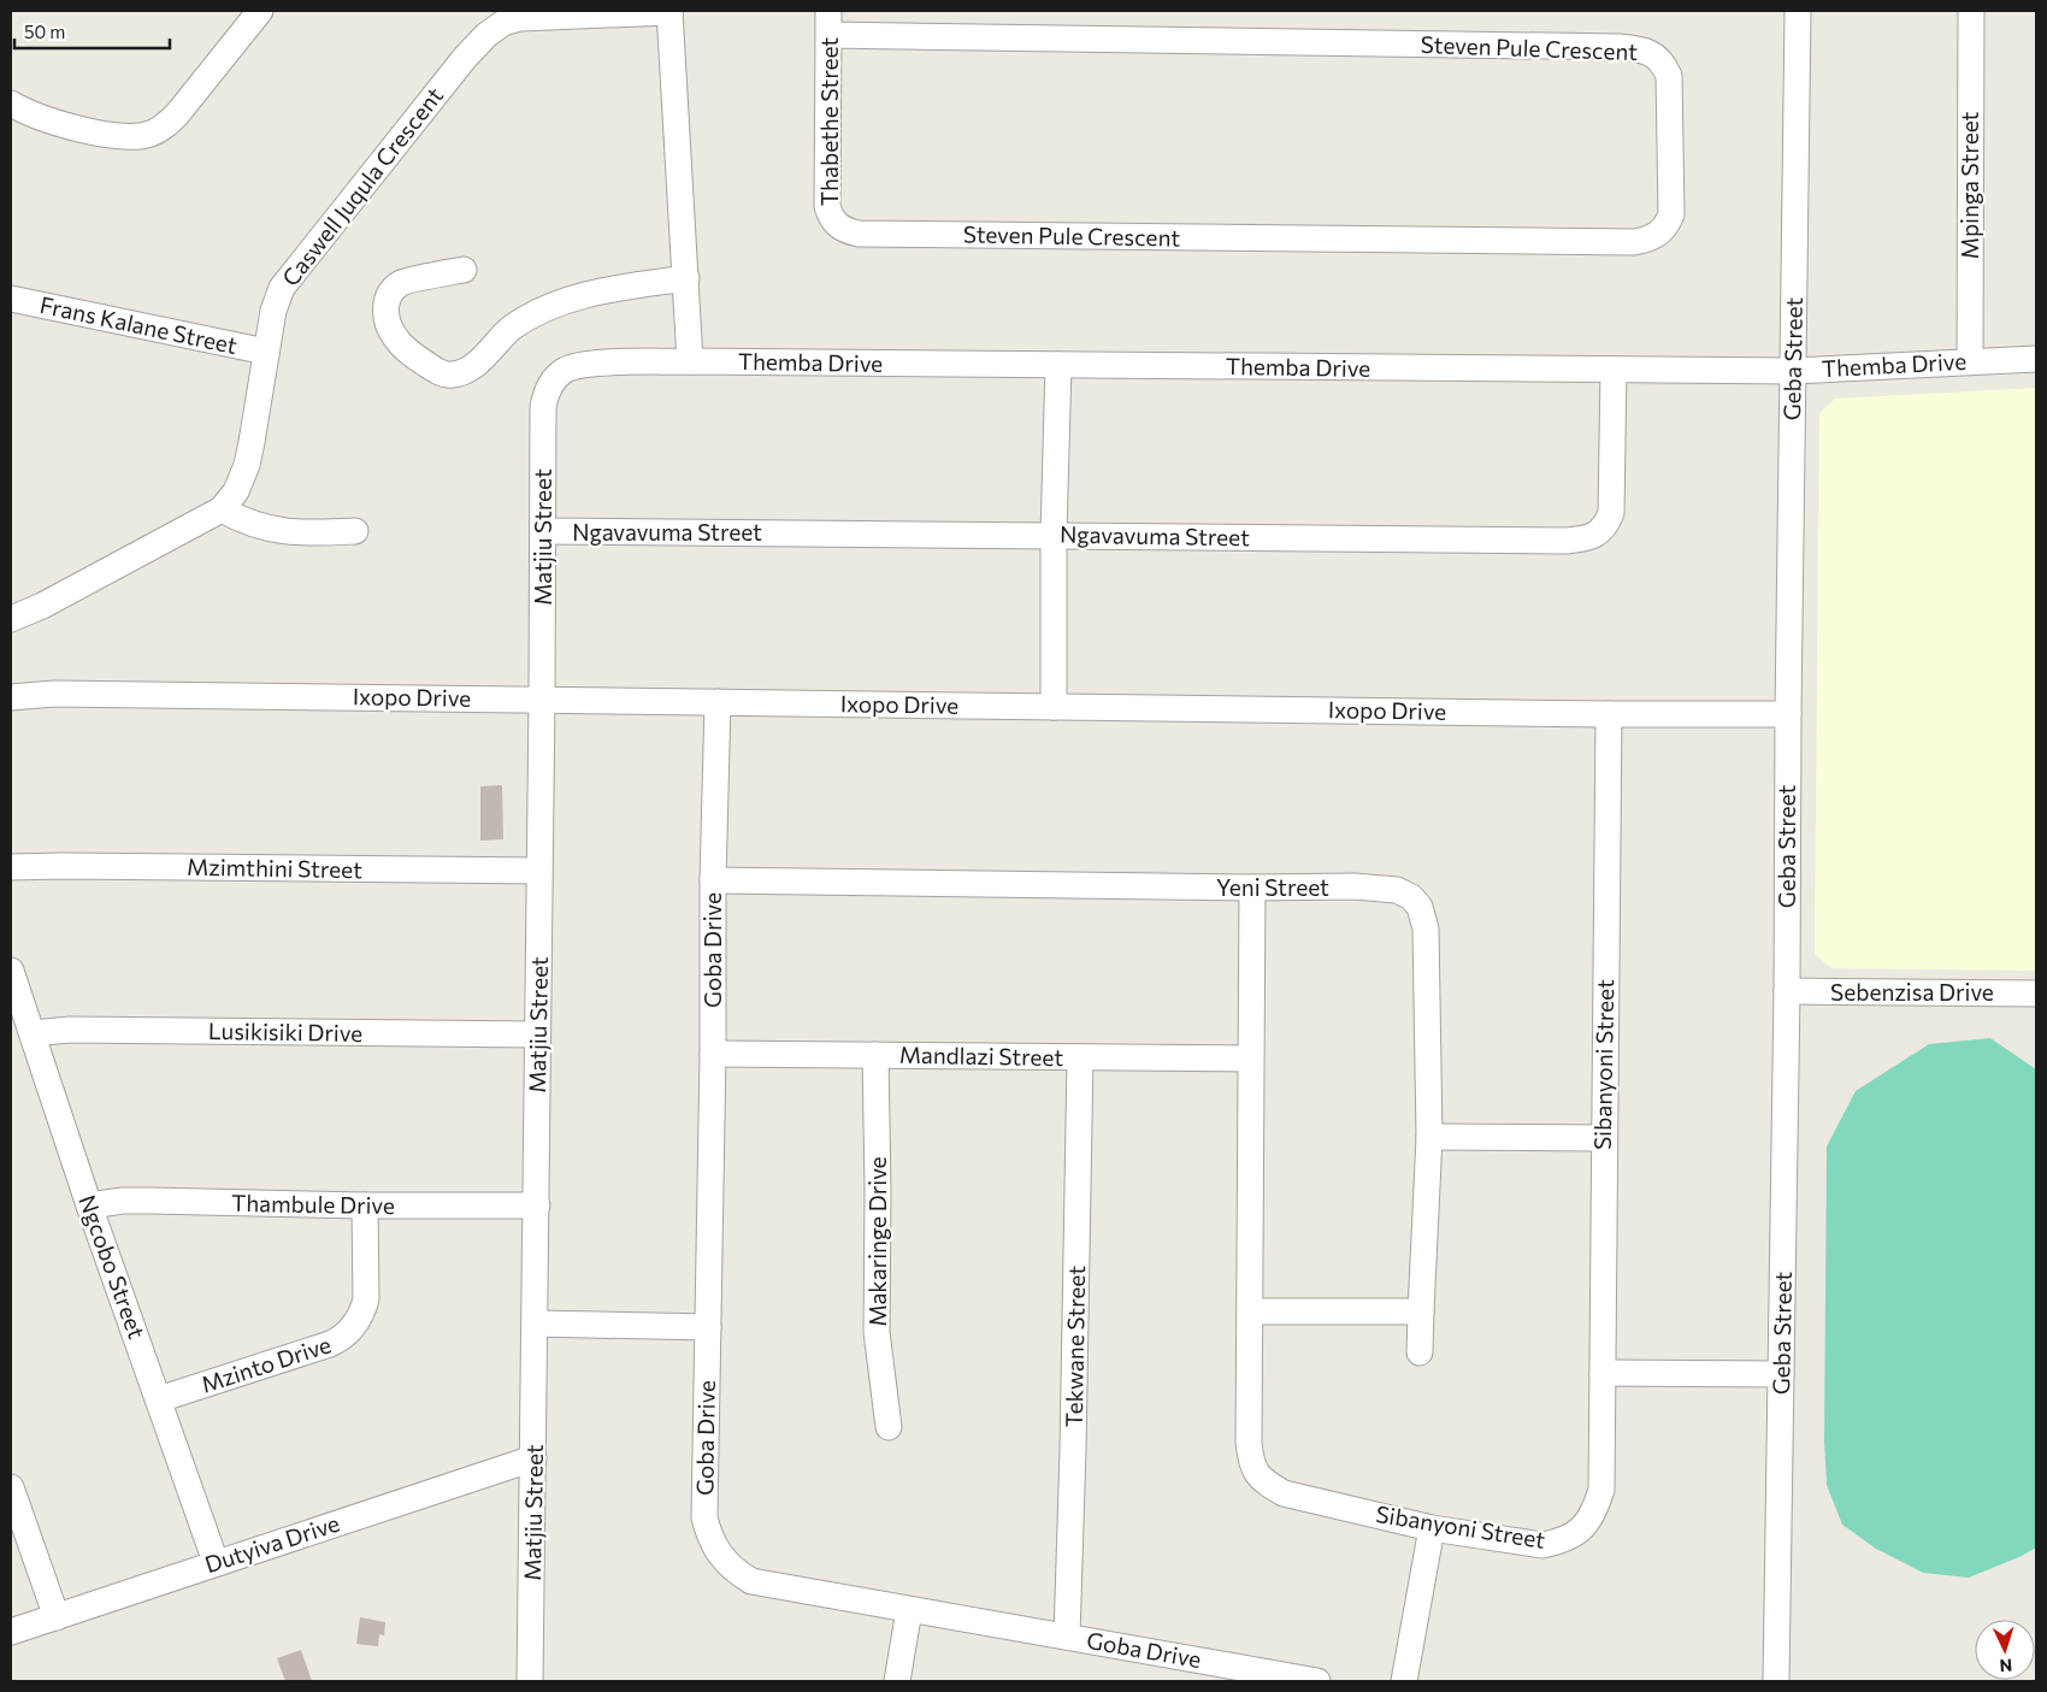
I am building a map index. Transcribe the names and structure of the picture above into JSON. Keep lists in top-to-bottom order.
{
  "streets": {
    "street": [
      "Steven Pule Crescent",
      "Thabethe Street",
      "Mpinga Street",
      "Caswell Juqula Crescent",
      "Frans Kalane Street",
      "Geba Street",
      "Themba Drive",
      "Ngavavuma Street",
      "Matjiu Street",
      "Ixopo Drive",
      "Mzimthini Street",
      "Yeni Street",
      "Goba Drive",
      "Sebenzisa Drive",
      "Lusikisiki Drive",
      "Mandlazi Street",
      "Sibanyoni Street",
      "Thambule Drive",
      "Makaringe Drive",
      "Ngcobo Street",
      "Tekwane Street",
      "Mzinto Drive",
      "Dutyiva Drive"
    ]
  },
  "crossings": [
    ["Steven Pule Crescent", "Thabethe Street"],
    ["Mpinga Street", "Themba Drive"],
    ["Caswell Juqula Crescent", "Frans Kalane Street"],
    ["Caswell Juqula Crescent", "Themba Drive"],
    ["Geba Street", "Themba Drive"],
    ["Geba Street", "Ixopo Drive"],
    ["Geba Street", "Sebenzisa Drive"],
    ["Themba Drive", "Ngavavuma Street"],
    ["Themba Drive", "Matjiu Street"],
    ["Ngavavuma Street", "Matjiu Street"],
    ["Matjiu Street", "Ixopo Drive"],
    ["Matjiu Street", "Mzimthini Street"],
    ["Matjiu Street", "Lusikisiki Drive"],
    ["Matjiu Street", "Thambule Drive"],
    ["Matjiu Street", "Dutyiva Drive"],
    ["Ixopo Drive", "Goba Drive"],
    ["Ixopo Drive", "Sibanyoni Street"],
    ["Yeni Street", "Goba Drive"],
    ["Yeni Street", "Sibanyoni Street"],
    ["Goba Drive", "Mandlazi Street"],
    ["Goba Drive", "Tekwane Street"],
    ["Lusikisiki Drive", "Ngcobo Street"],
    ["Mandlazi Street", "Sibanyoni Street"],
    ["Mandlazi Street", "Makaringe Drive"],
    ["Mandlazi Street", "Tekwane Street"],
    ["Thambule Drive", "Ngcobo Street"],
    ["Thambule Drive", "Mzinto Drive"],
    ["Ngcobo Street", "Mzinto Drive"],
    ["Ngcobo Street", "Dutyiva Drive"]
  ],
  "scale_bar": "50 m",
  "north": "bottom"
}
